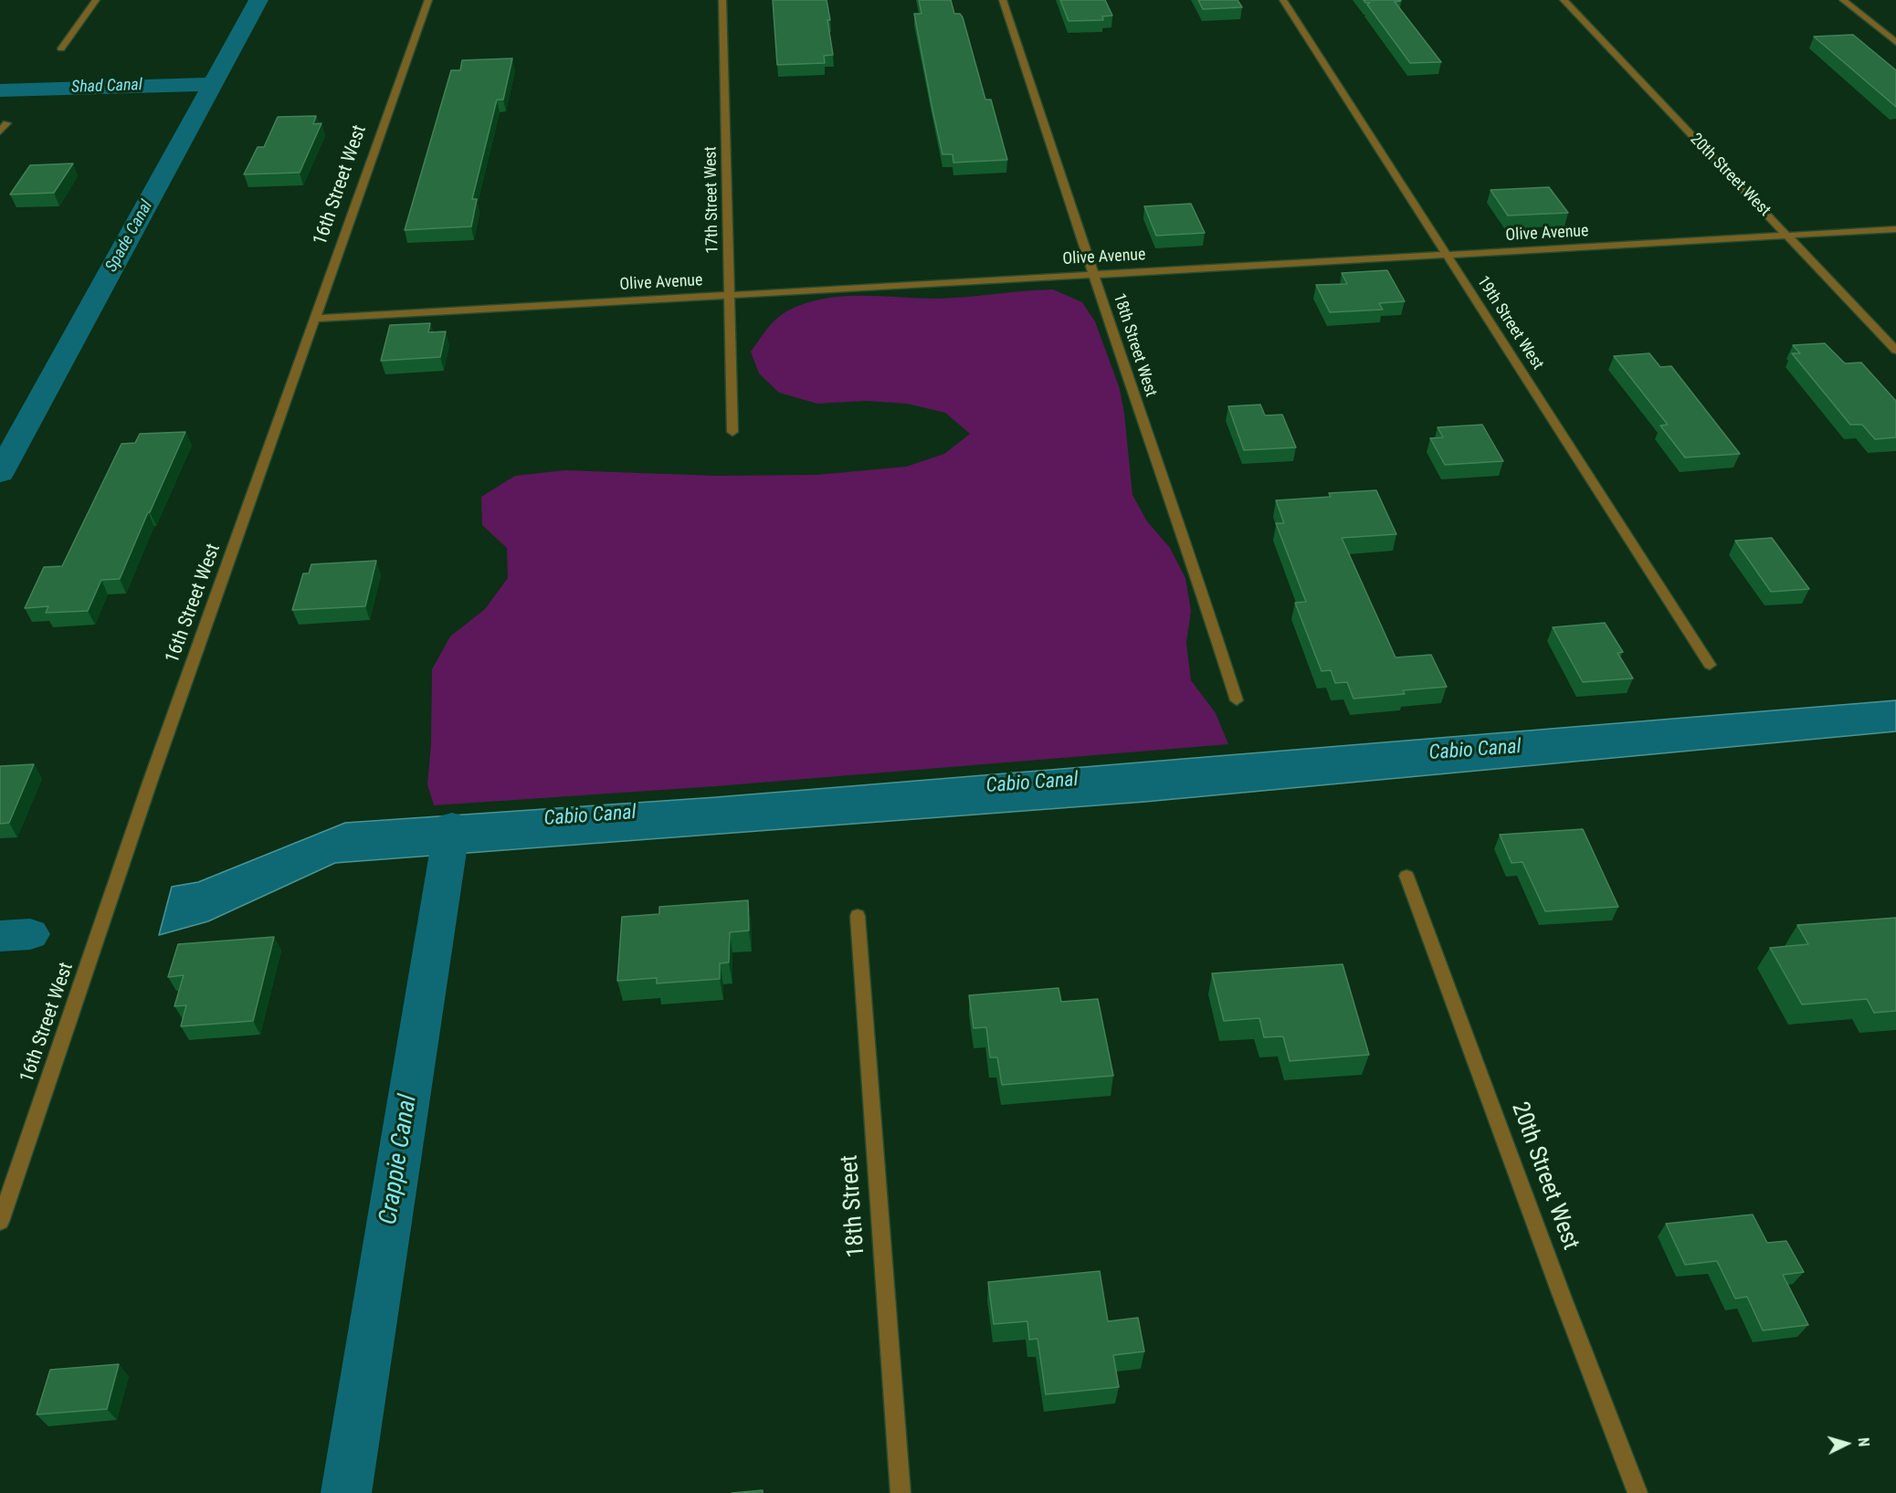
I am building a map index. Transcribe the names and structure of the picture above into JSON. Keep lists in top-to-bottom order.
{
  "streets": {
    "street": [
      "20th Street West",
      "16th Street West",
      "17th Street West",
      "Olive Avenue",
      "19th Street West",
      "18th Street West",
      "18th Street"
    ]
  },
  "crossings": [
    ["20th Street West", "Olive Avenue"],
    ["16th Street West", "Olive Avenue"],
    ["17th Street West", "Olive Avenue"],
    ["Olive Avenue", "19th Street West"],
    ["Olive Avenue", "18th Street West"]
  ],
  "water": [
    "Shad Canal",
    "Spade Canal",
    "Cabio Canal",
    "Crappie Canal"
  ],
  "north": "right"
}
